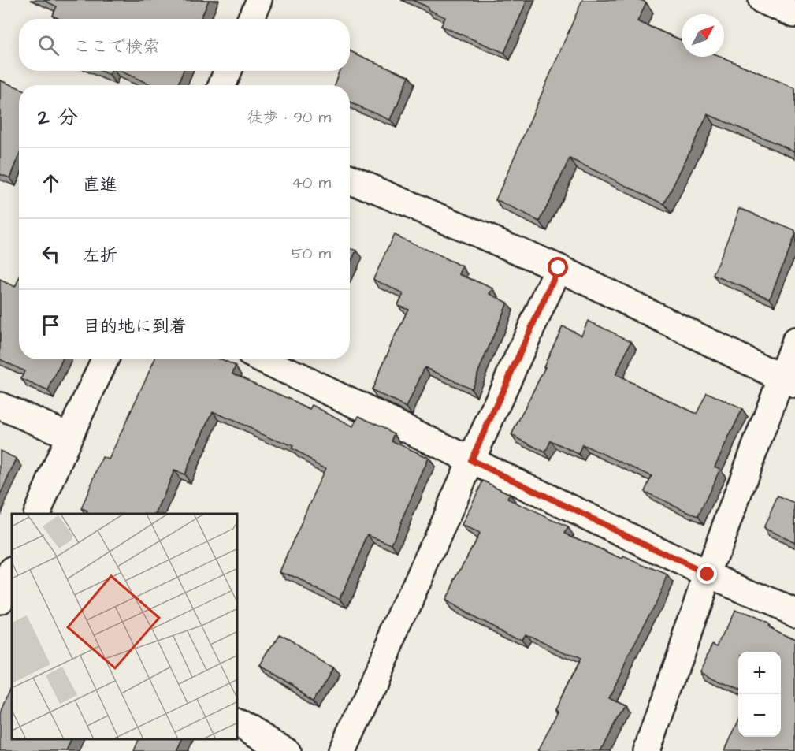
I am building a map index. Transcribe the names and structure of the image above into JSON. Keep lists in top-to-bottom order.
{
  "north": "top right",
  "page": {
    "search": "ここで検索",
    "heading": ["2 分", "徒歩 · 90 m"],
    "list": [
      ["直進", "40 m"],
      ["左折", "50 m"],
      "目的地に到着"
    ],
    "map_buttons": ["+", "−"]
  }
}
